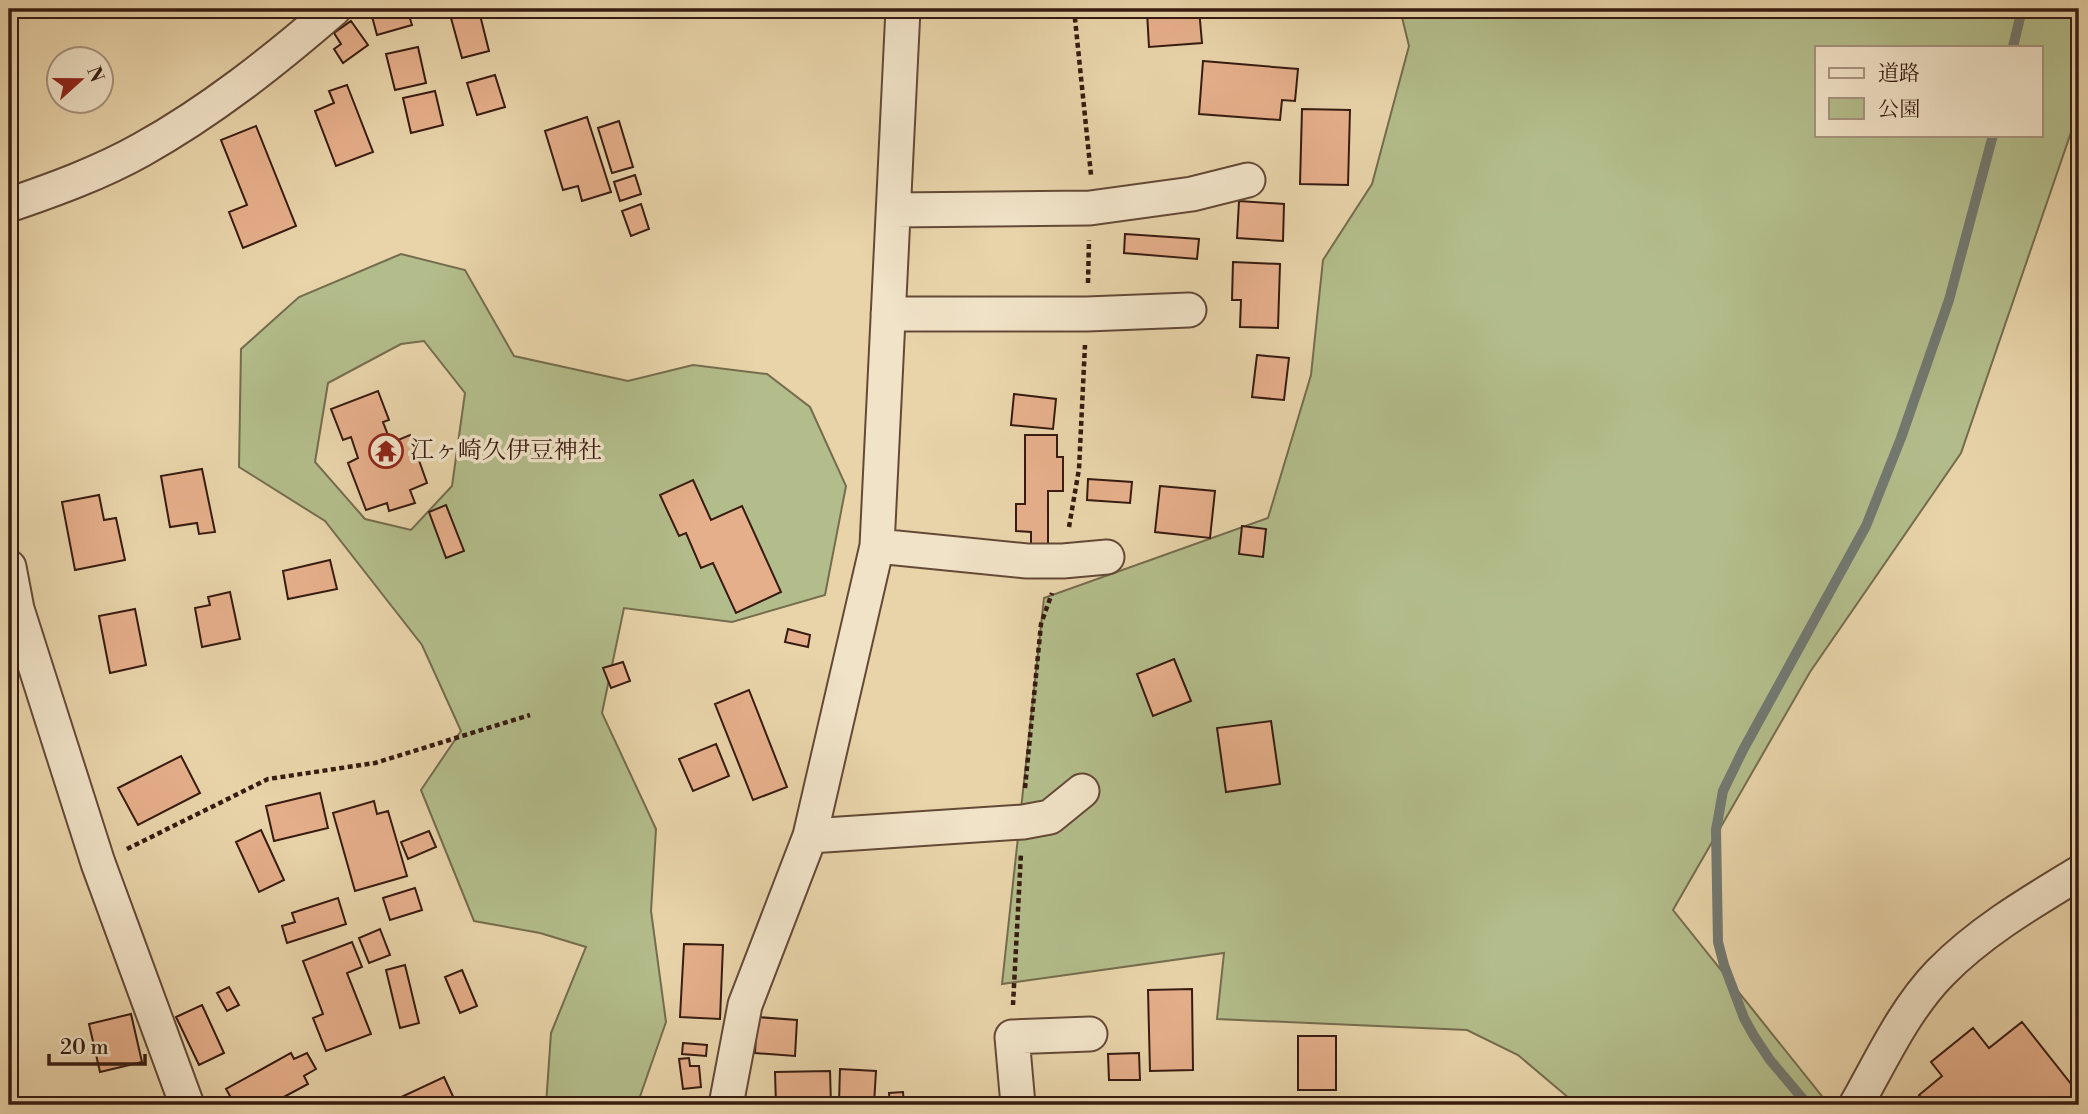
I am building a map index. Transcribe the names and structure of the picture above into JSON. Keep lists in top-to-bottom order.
{
  "places": {
    "temple": ["江ヶ崎久伊豆神社"]
  },
  "legend": ["道路", "公園"],
  "scale_bar": "20 m",
  "north": "right"
}
